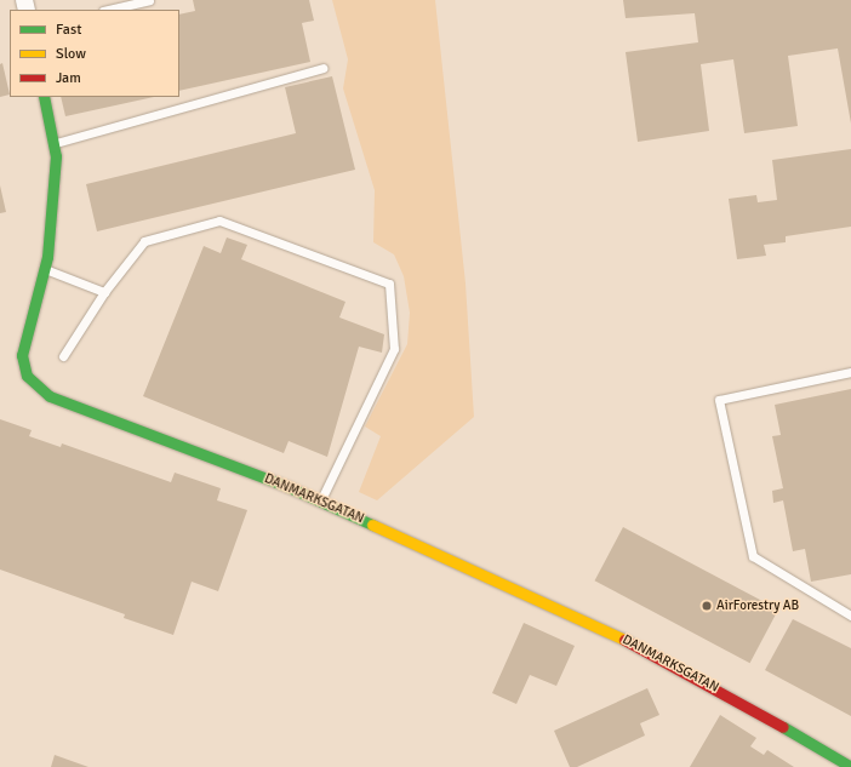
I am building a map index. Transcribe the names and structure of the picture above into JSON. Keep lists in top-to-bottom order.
{
  "streets": {
    "street": ["DANMARKSGATAN"]
  },
  "places": ["AirForestry AB"],
  "legend": ["Fast", "Slow", "Jam"]
}
